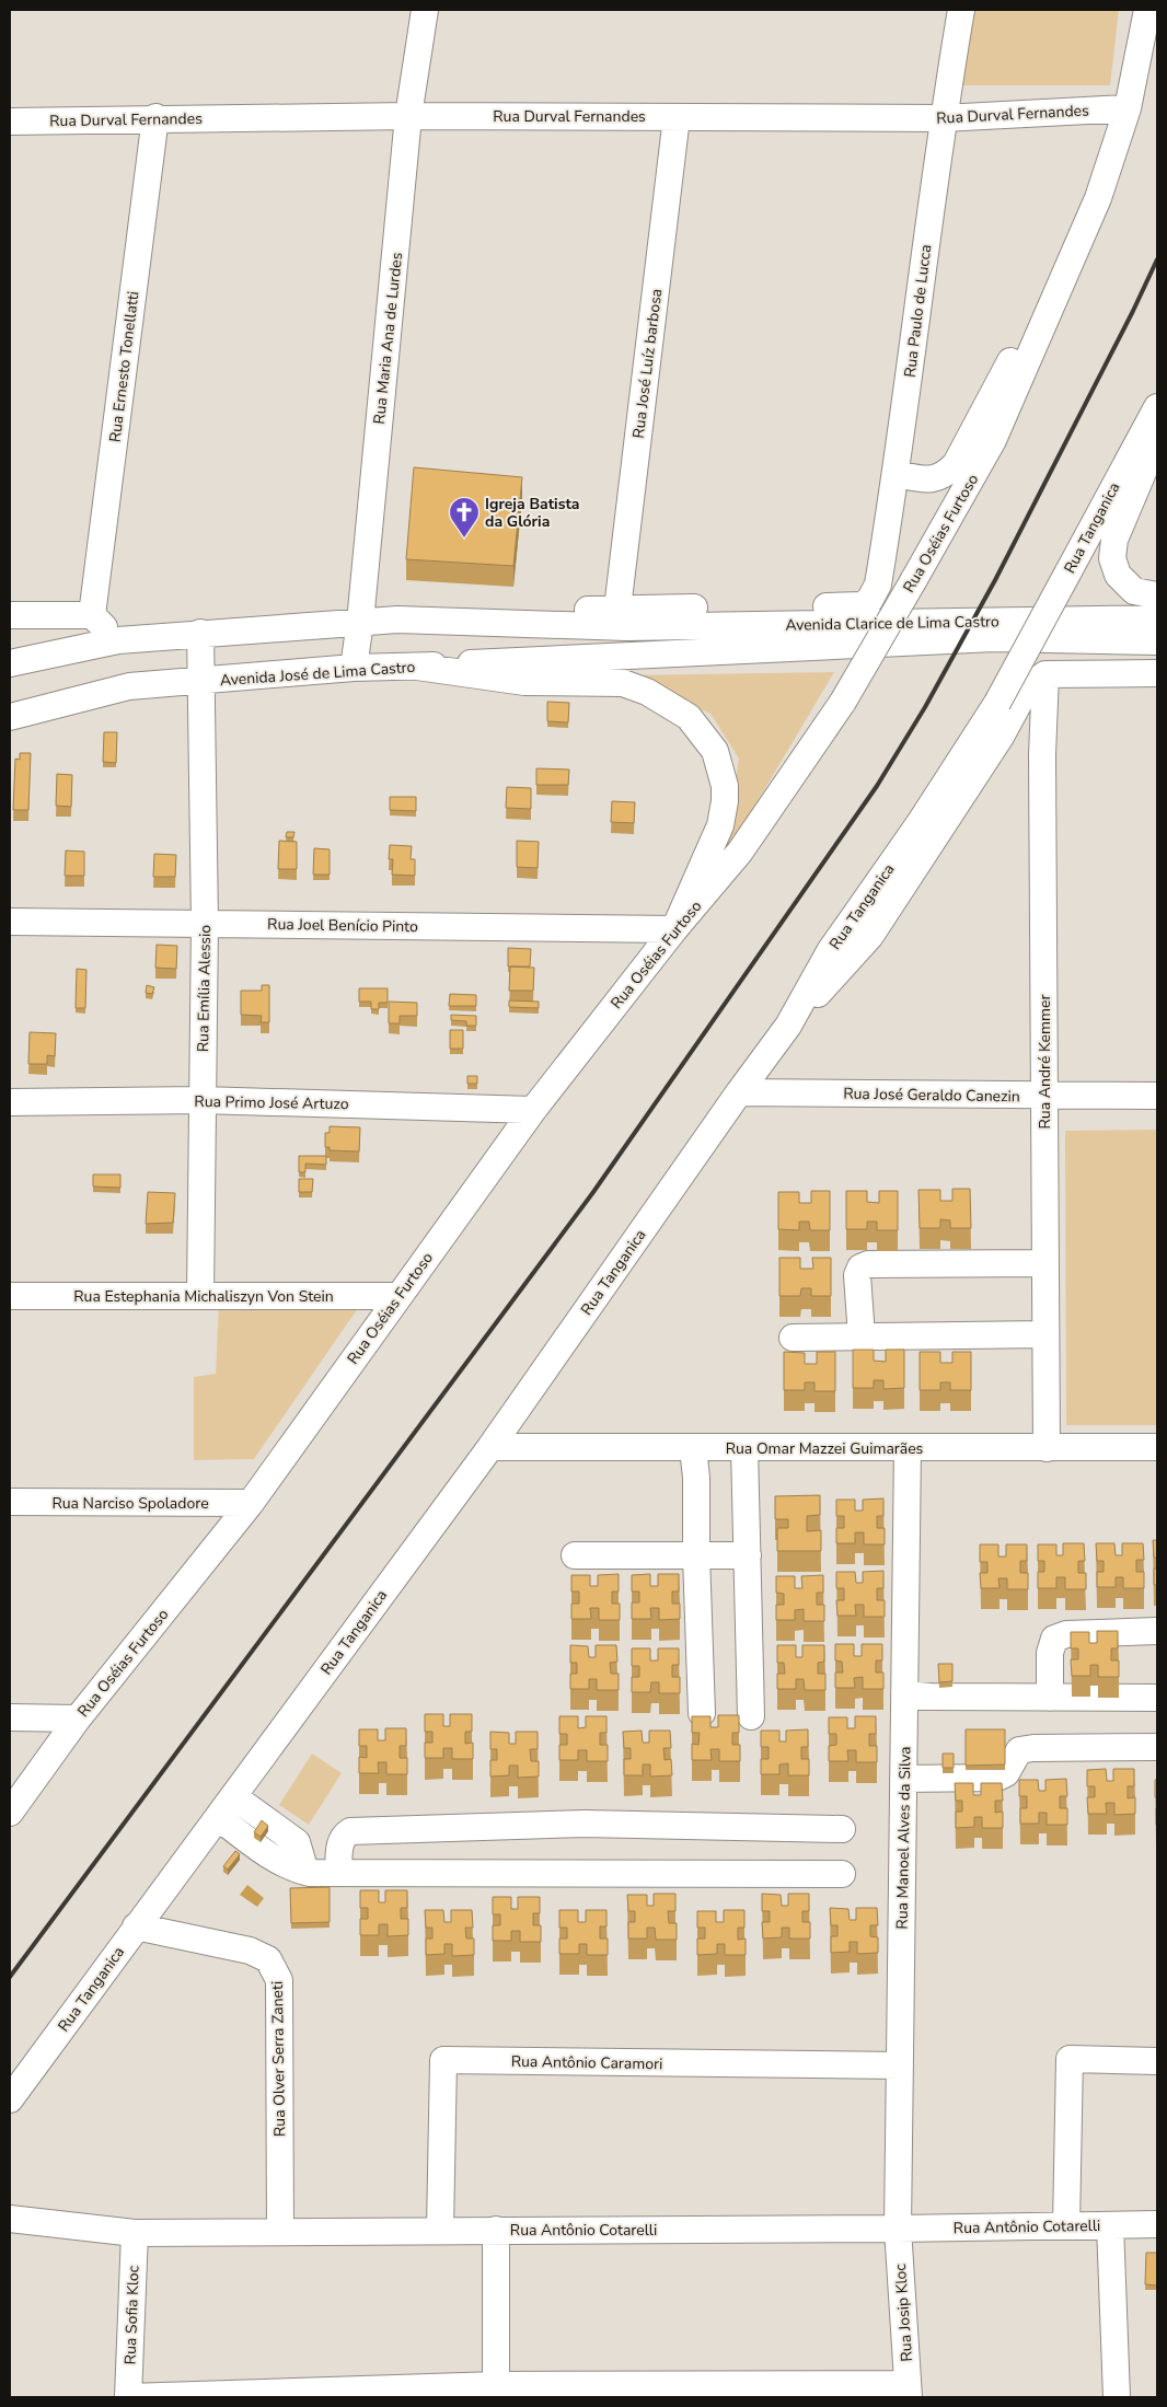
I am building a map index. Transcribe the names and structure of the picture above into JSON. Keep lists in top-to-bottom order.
{
  "streets": {
    "street": [
      "Rua Durval Fernandes",
      "Rua Paulo de Lucca",
      "Rua Maria Ana de Lurdes",
      "Rua José Luíz barbosa",
      "Rua Ernesto Tonellatti",
      "Rua Tanganica",
      "Rua Oséias Furtoso",
      "Avenida Clarice de Lima Castro",
      "Avenida José de Lima Castro",
      "Rua Joel Benício Pinto",
      "Rua Emília Alessio",
      "Rua André Kemmer",
      "Rua José Geraldo Canezin",
      "Rua Primo José Artuzo",
      "Rua Estephania Michaliszyn Von Stein",
      "Rua Omar Mazzei Guimarães",
      "Rua Narciso Spoladore",
      "Rua Manoel Alves da Silva",
      "Rua Olver Serra Zaneti",
      "Rua Antônio Caramori",
      "Rua Antônio Cotarelli",
      "Rua Josip Kloc",
      "Rua Sofia Kloc"
    ]
  },
  "crossings": [
    ["Rua Durval Fernandes", "Rua Paulo de Lucca"],
    ["Rua Durval Fernandes", "Rua Maria Ana de Lurdes"],
    ["Rua Durval Fernandes", "Rua José Luíz barbosa"],
    ["Rua Durval Fernandes", "Rua Ernesto Tonellatti"],
    ["Rua Durval Fernandes", "Rua Oséias Furtoso"],
    ["Rua Paulo de Lucca", "Rua José Luíz barbosa"],
    ["Rua Paulo de Lucca", "Avenida Clarice de Lima Castro"],
    ["Rua Maria Ana de Lurdes", "Avenida José de Lima Castro"],
    ["Rua José Luíz barbosa", "Avenida Clarice de Lima Castro"],
    ["Rua Tanganica", "Rua José Geraldo Canezin"],
    ["Rua Tanganica", "Rua Omar Mazzei Guimarães"],
    ["Rua Tanganica", "Rua Olver Serra Zaneti"],
    ["Rua Oséias Furtoso", "Rua Joel Benício Pinto"],
    ["Rua Oséias Furtoso", "Rua Primo José Artuzo"],
    ["Rua Oséias Furtoso", "Rua Estephania Michaliszyn Von Stein"],
    ["Rua Oséias Furtoso", "Rua Narciso Spoladore"],
    ["Avenida Clarice de Lima Castro", "Avenida José de Lima Castro"],
    ["Avenida José de Lima Castro", "Rua Emília Alessio"],
    ["Rua Joel Benício Pinto", "Rua Emília Alessio"],
    ["Rua Emília Alessio", "Rua Primo José Artuzo"],
    ["Rua Emília Alessio", "Rua Estephania Michaliszyn Von Stein"],
    ["Rua André Kemmer", "Rua José Geraldo Canezin"],
    ["Rua André Kemmer", "Rua Omar Mazzei Guimarães"],
    ["Rua Omar Mazzei Guimarães", "Rua Manoel Alves da Silva"],
    ["Rua Manoel Alves da Silva", "Rua Antônio Caramori"],
    ["Rua Manoel Alves da Silva", "Rua Antônio Cotarelli"],
    ["Rua Manoel Alves da Silva", "Rua Josip Kloc"],
    ["Rua Olver Serra Zaneti", "Rua Antônio Cotarelli"],
    ["Rua Antônio Caramori", "Rua Antônio Cotarelli"],
    ["Rua Antônio Cotarelli", "Rua Josip Kloc"],
    ["Rua Antônio Cotarelli", "Rua Sofia Kloc"]
  ],
  "places": {
    "church": ["Igreja Batista da Glória"]
  }
}
